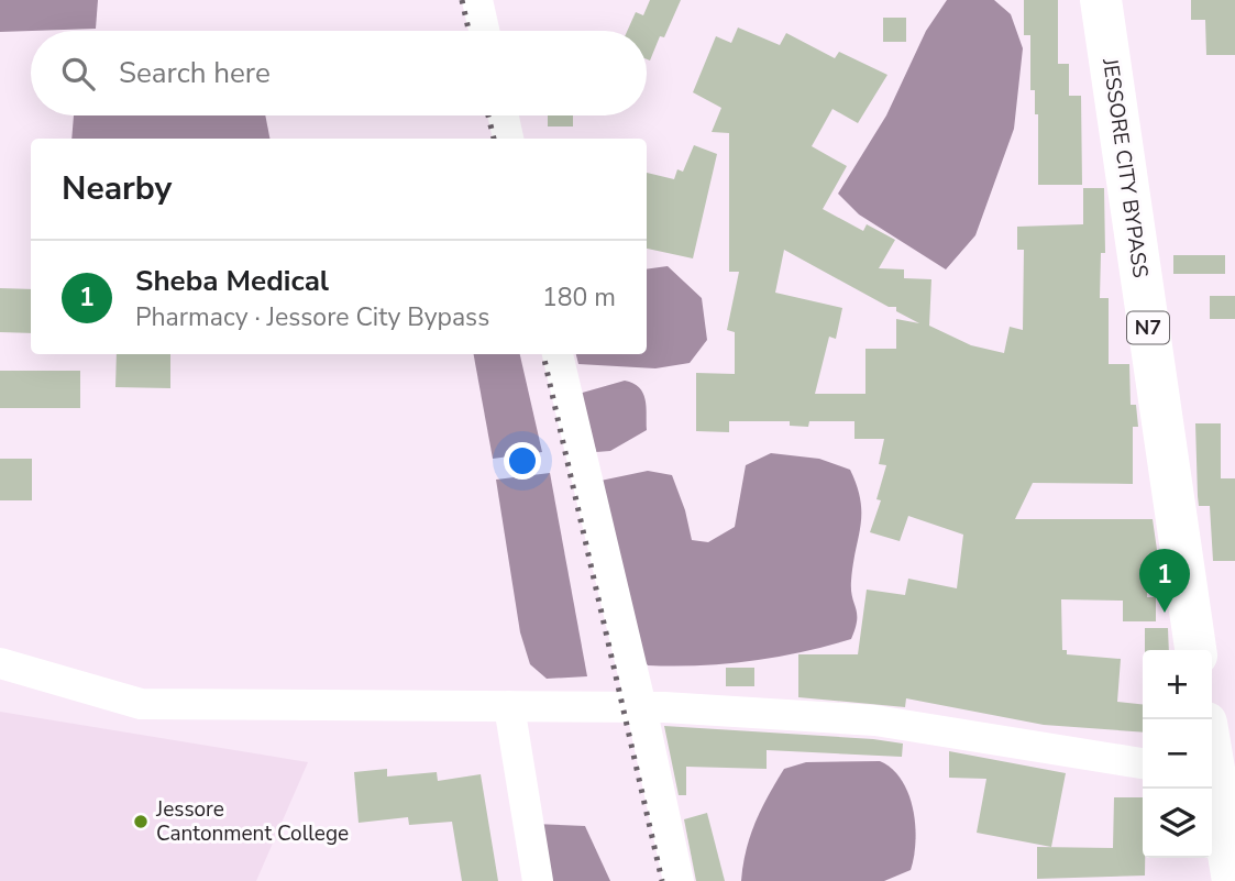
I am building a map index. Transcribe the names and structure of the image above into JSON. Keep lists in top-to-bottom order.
{
  "streets": {
    "highway": ["JESSORE CITY BYPASS", "N7"]
  },
  "places": ["Jessore Cantonment College"],
  "page": {
    "search": "Search here",
    "heading": "Nearby",
    "list": [
      {
        "mark": "1",
        "name": "Sheba Medical",
        "note": "Pharmacy · Jessore City Bypass",
        "value": "180 m"
      }
    ],
    "pins": "1",
    "map_buttons": ["+", "−"]
  }
}
